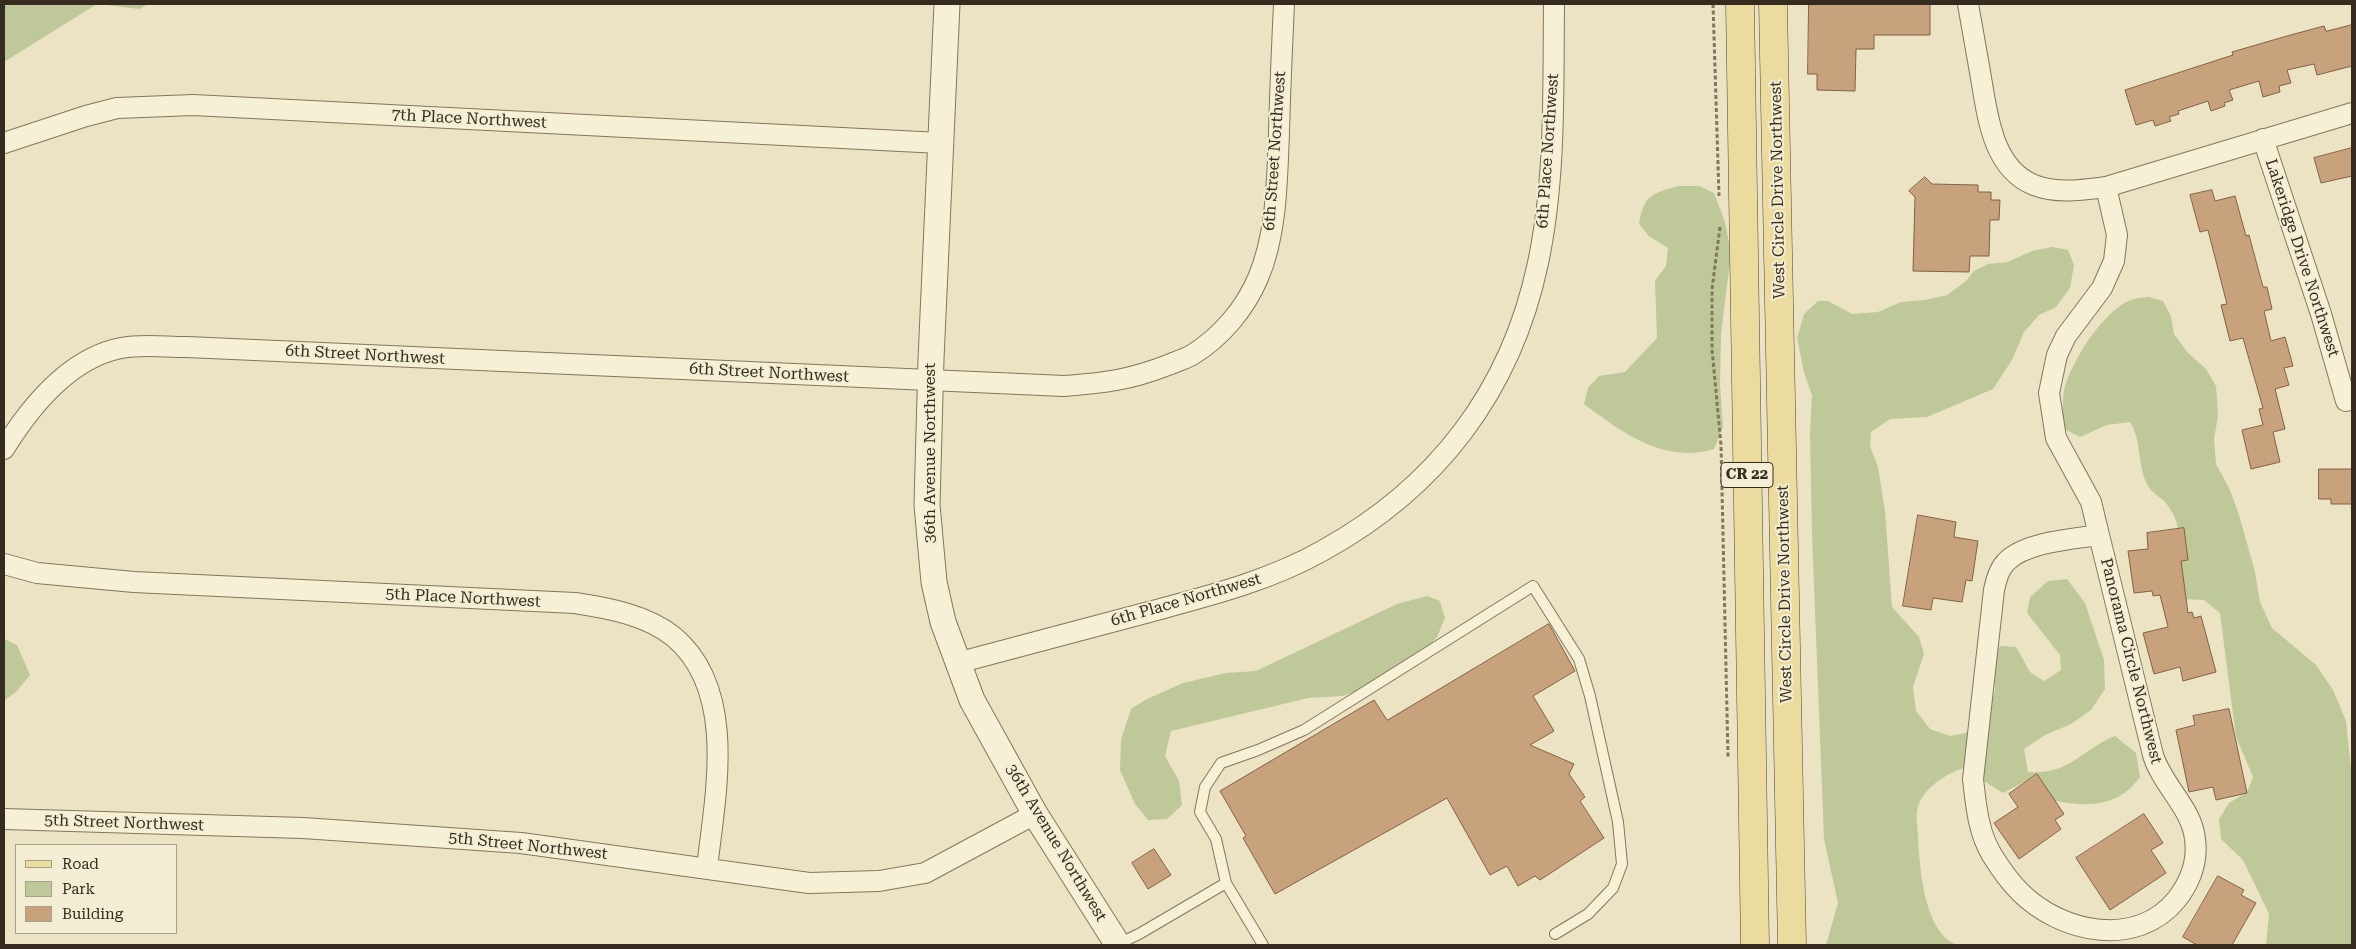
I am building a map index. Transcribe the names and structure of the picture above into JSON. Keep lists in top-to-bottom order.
{
  "streets": {
    "main road": ["West Circle Drive Northwest", "CR 22"],
    "street": [
      "7th Place Northwest",
      "6th Street Northwest",
      "6th Place Northwest",
      "Lakeridge Drive Northwest",
      "36th Avenue Northwest",
      "5th Place Northwest",
      "Panorama Circle Northwest",
      "5th Street Northwest"
    ]
  },
  "crossings": [
    ["7th Place Northwest", "36th Avenue Northwest"],
    ["6th Street Northwest", "36th Avenue Northwest"],
    ["6th Place Northwest", "36th Avenue Northwest"],
    ["36th Avenue Northwest", "5th Street Northwest"],
    ["5th Place Northwest", "5th Street Northwest"]
  ],
  "legend": ["Road", "Park", "Building"]
}
